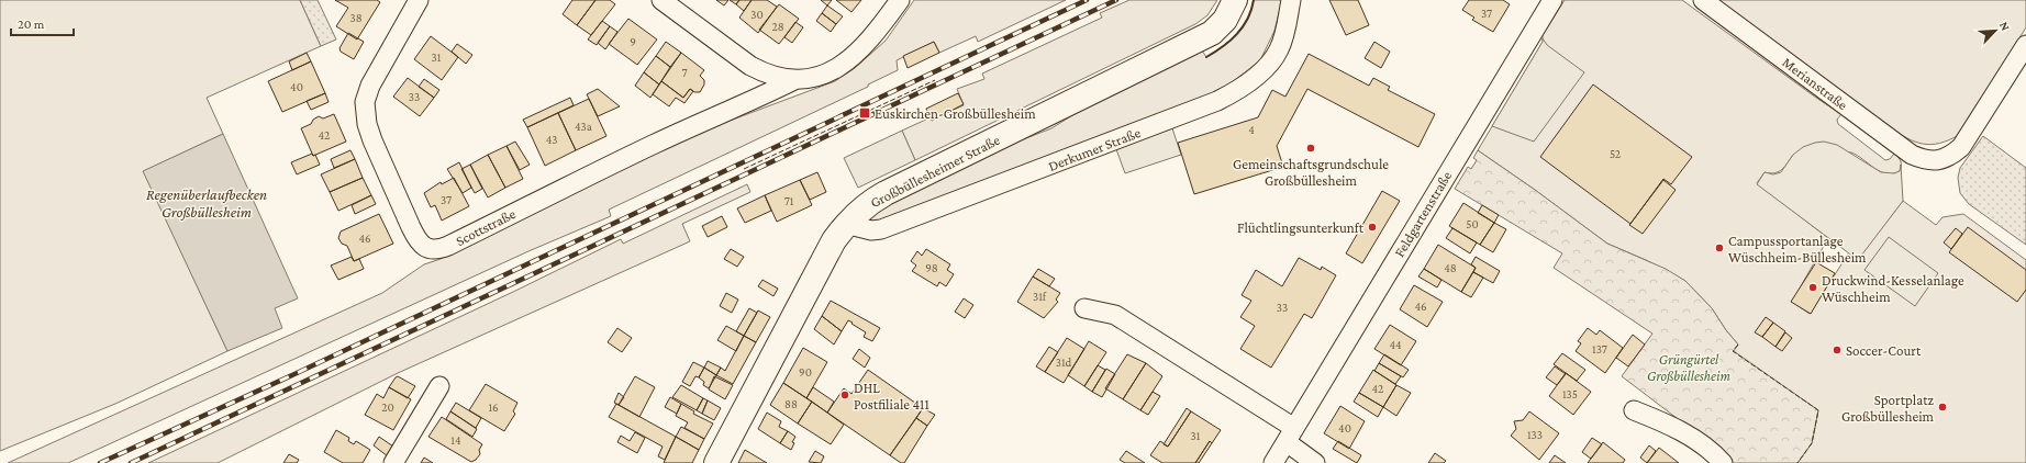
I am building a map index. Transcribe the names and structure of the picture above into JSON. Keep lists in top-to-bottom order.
{
  "streets": {
    "street": [
      "Merianstraße",
      "Derkumer Straße",
      "Großbüllesheimer Straße",
      "Feldgartenstraße",
      "Scottstraße"
    ]
  },
  "crossings": [
    ["Derkumer Straße", "Großbüllesheimer Straße"]
  ],
  "water": ["Regenüberlaufbecken Großbüllesheim"],
  "parks": ["Grüngürtel Großbüllesheim"],
  "places": {
    "transit": ["Euskirchen-Großbüllesheim"],
    "other": [
      "Gemeinschaftsgrundschule Großbüllesheim",
      "Flüchtlingsunterkunft",
      "Campussportanlage Wüschheim-Büllesheim",
      "Druckwind-Kesselanlage Wüschheim",
      "Soccer-Court",
      "DHL Postfiliale 411",
      "Sportplatz Großbüllesheim"
    ]
  },
  "house_numbers": [
    "37",
    "30",
    "38",
    "28",
    "9",
    "31",
    "7",
    "40",
    "33",
    "43a",
    "4",
    "42",
    "43",
    "52",
    "37",
    "71",
    "50",
    "46",
    "98",
    "48",
    "31f",
    "46",
    "33",
    "44",
    "137",
    "31d",
    "90",
    "42",
    "135",
    "88",
    "20",
    "16",
    "40",
    "133",
    "31",
    "14"
  ],
  "scale_bar": "20 m",
  "north": "top right"
}
